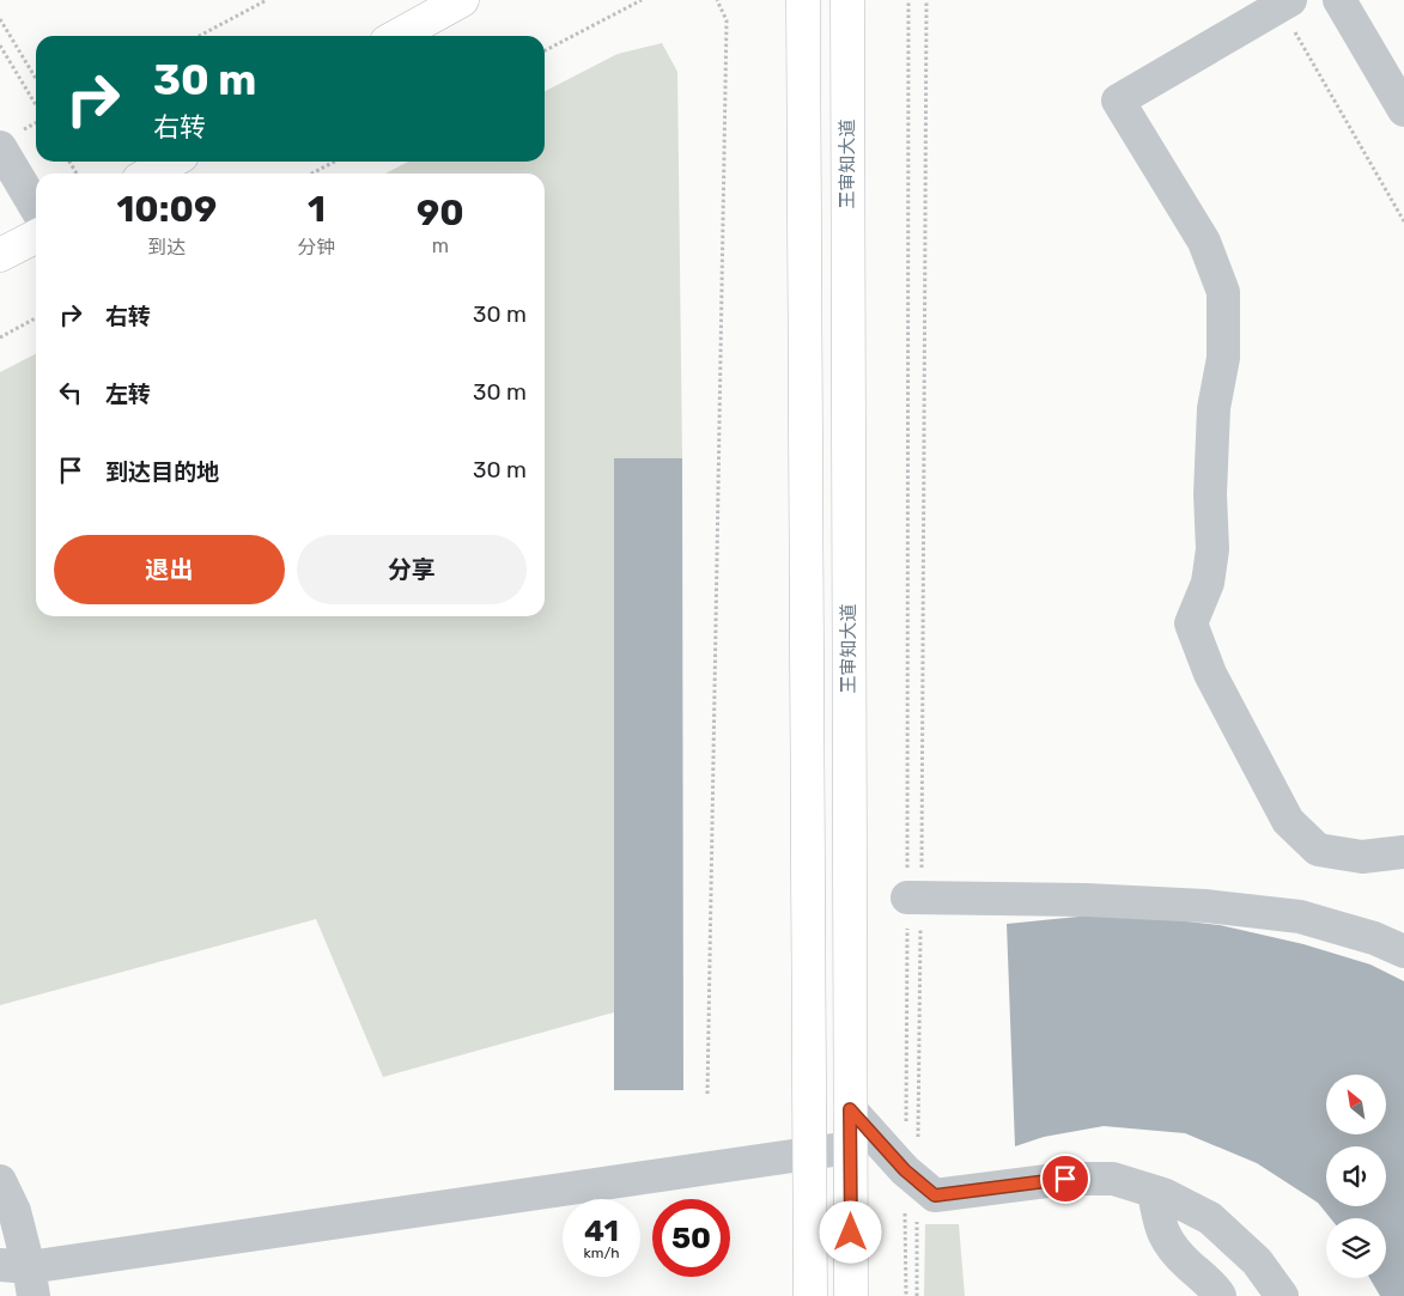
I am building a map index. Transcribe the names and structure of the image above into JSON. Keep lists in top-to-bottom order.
{
  "streets": {
    "main road": ["王审知大道"]
  },
  "north": "top left",
  "page": {
    "turn": ["30 m", "右转"],
    "eta": [
      "10:09",
      "到达",
      "1",
      "分钟",
      "90",
      "m"
    ],
    "list": [
      {
        "name": "右转",
        "value": "30 m"
      },
      {
        "name": "左转",
        "value": "30 m"
      },
      {
        "name": "到达目的地",
        "value": "30 m"
      }
    ],
    "buttons": ["退出", "分享"],
    "speed": "41 km/h",
    "limit": "50"
  }
}
